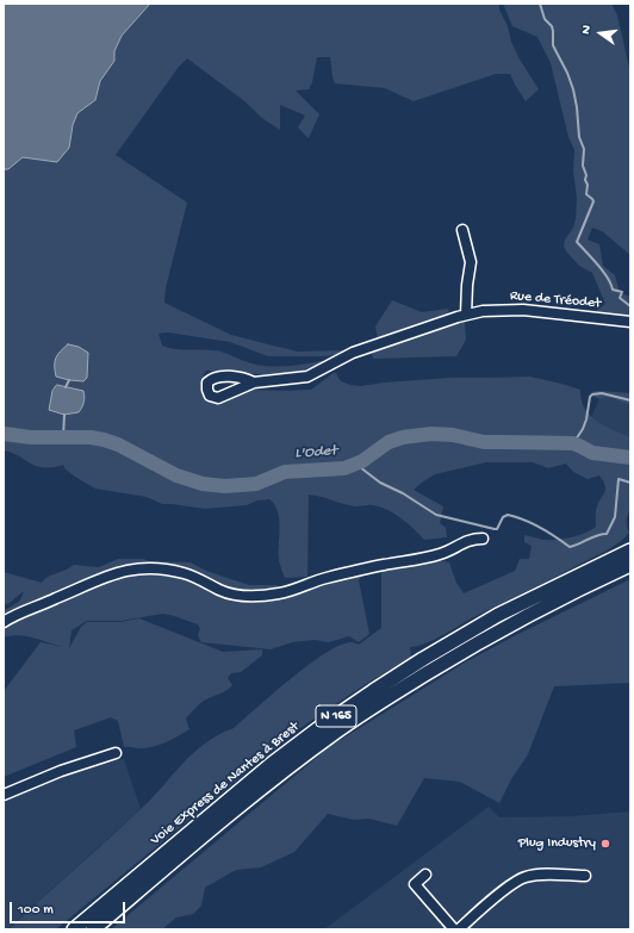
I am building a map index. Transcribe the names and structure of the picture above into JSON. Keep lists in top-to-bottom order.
{
  "streets": {
    "highway": ["N 165", "Voie Express de Nantes à Brest"],
    "street": ["Rue de Tréodet"]
  },
  "water": ["L'Odet"],
  "places": ["Plug Industry"],
  "scale_bar": "100 m",
  "north": "left"
}
